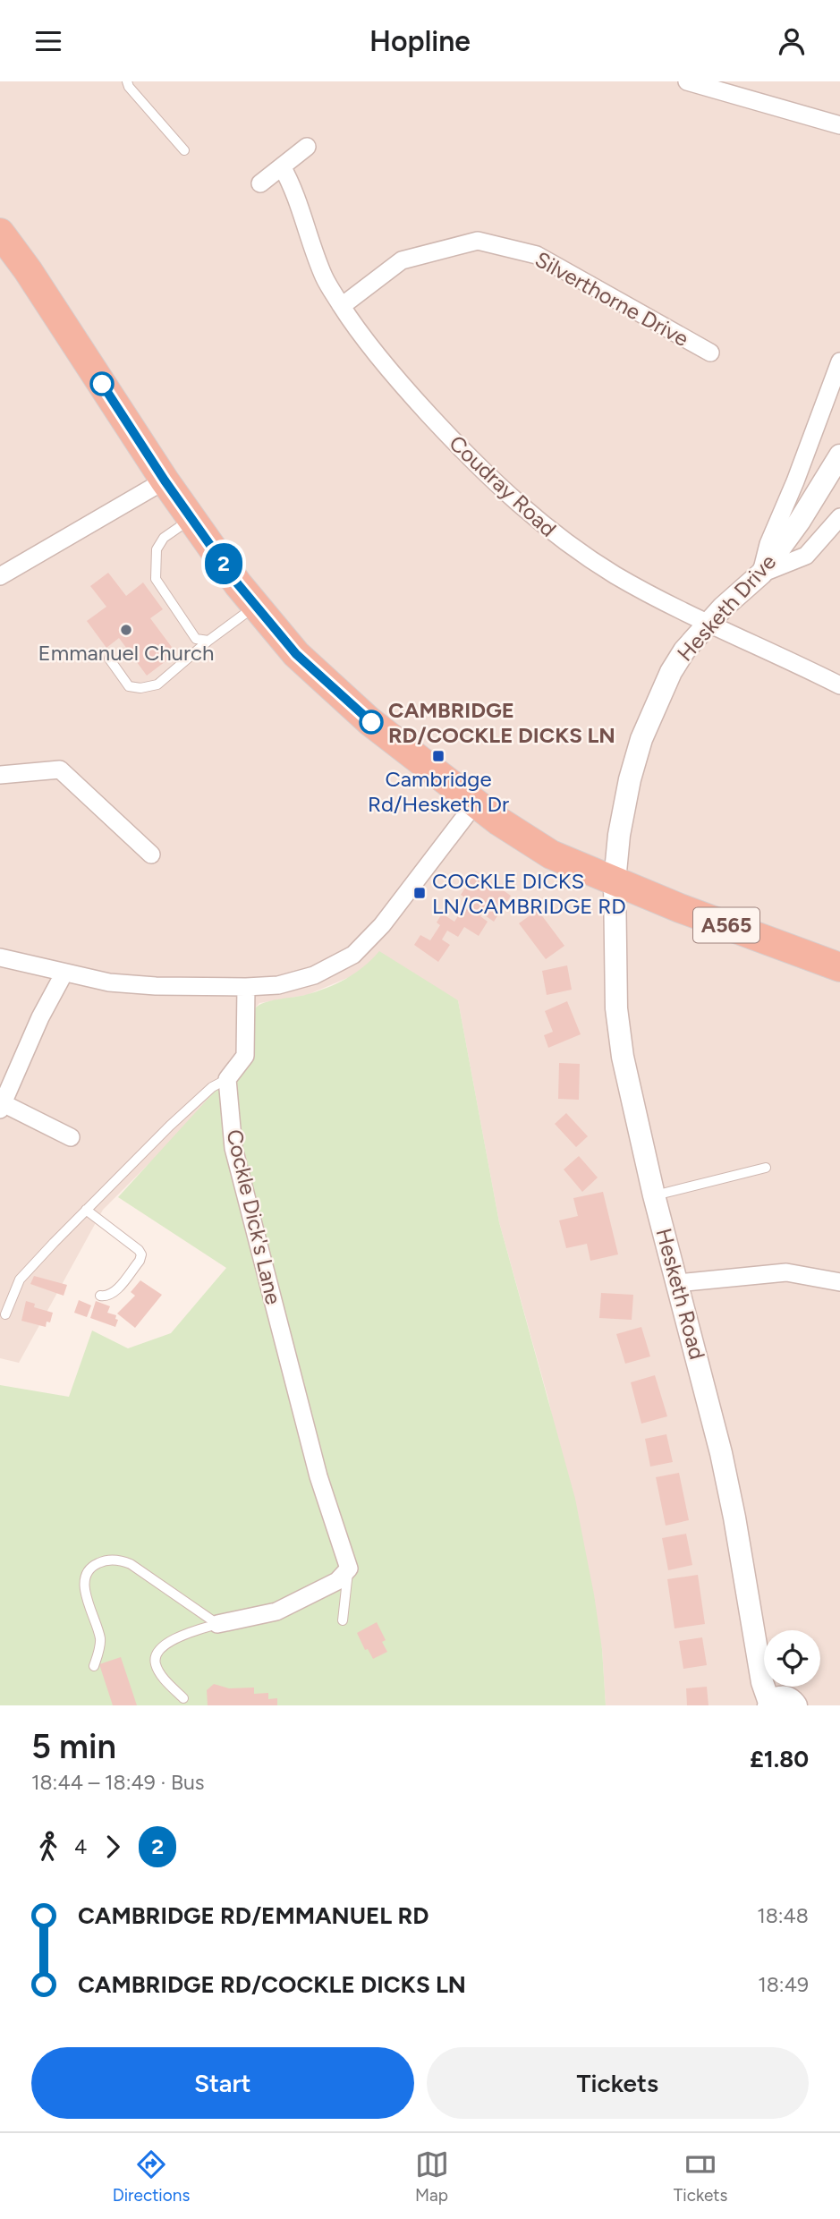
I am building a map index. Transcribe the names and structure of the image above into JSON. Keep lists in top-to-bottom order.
{
  "streets": {
    "highway": ["A565"],
    "street": [
      "Silverthorne Drive",
      "Coudray Road",
      "Hesketh Drive",
      "Cockle Dick's Lane",
      "Hesketh Road"
    ]
  },
  "crossings": [
    ["Silverthorne Drive", "Coudray Road"],
    ["Coudray Road", "Hesketh Drive"],
    ["Hesketh Drive", "A565"],
    ["Hesketh Drive", "Hesketh Road"],
    ["A565", "Hesketh Road"]
  ],
  "places": {
    "other": ["Emmanuel Church", "CAMBRIDGE RD/COCKLE DICKS LN"],
    "transit": ["Cambridge Rd/Hesketh Dr", "COCKLE DICKS LN/CAMBRIDGE RD"]
  },
  "lines": ["bus line 2"],
  "page": {
    "header": "Hopline",
    "on_map": "2",
    "heading": ["5 min", "18:44 – 18:49 · Bus", "£1.80"],
    "legs": ["4", "2"],
    "list": [
      {
        "name": "CAMBRIDGE RD/EMMANUEL RD",
        "value": "18:48"
      },
      {
        "name": "CAMBRIDGE RD/COCKLE DICKS LN",
        "value": "18:49"
      }
    ],
    "buttons": ["Start", "Tickets"],
    "tabs": ["Directions", "Map", "Tickets"]
  }
}
